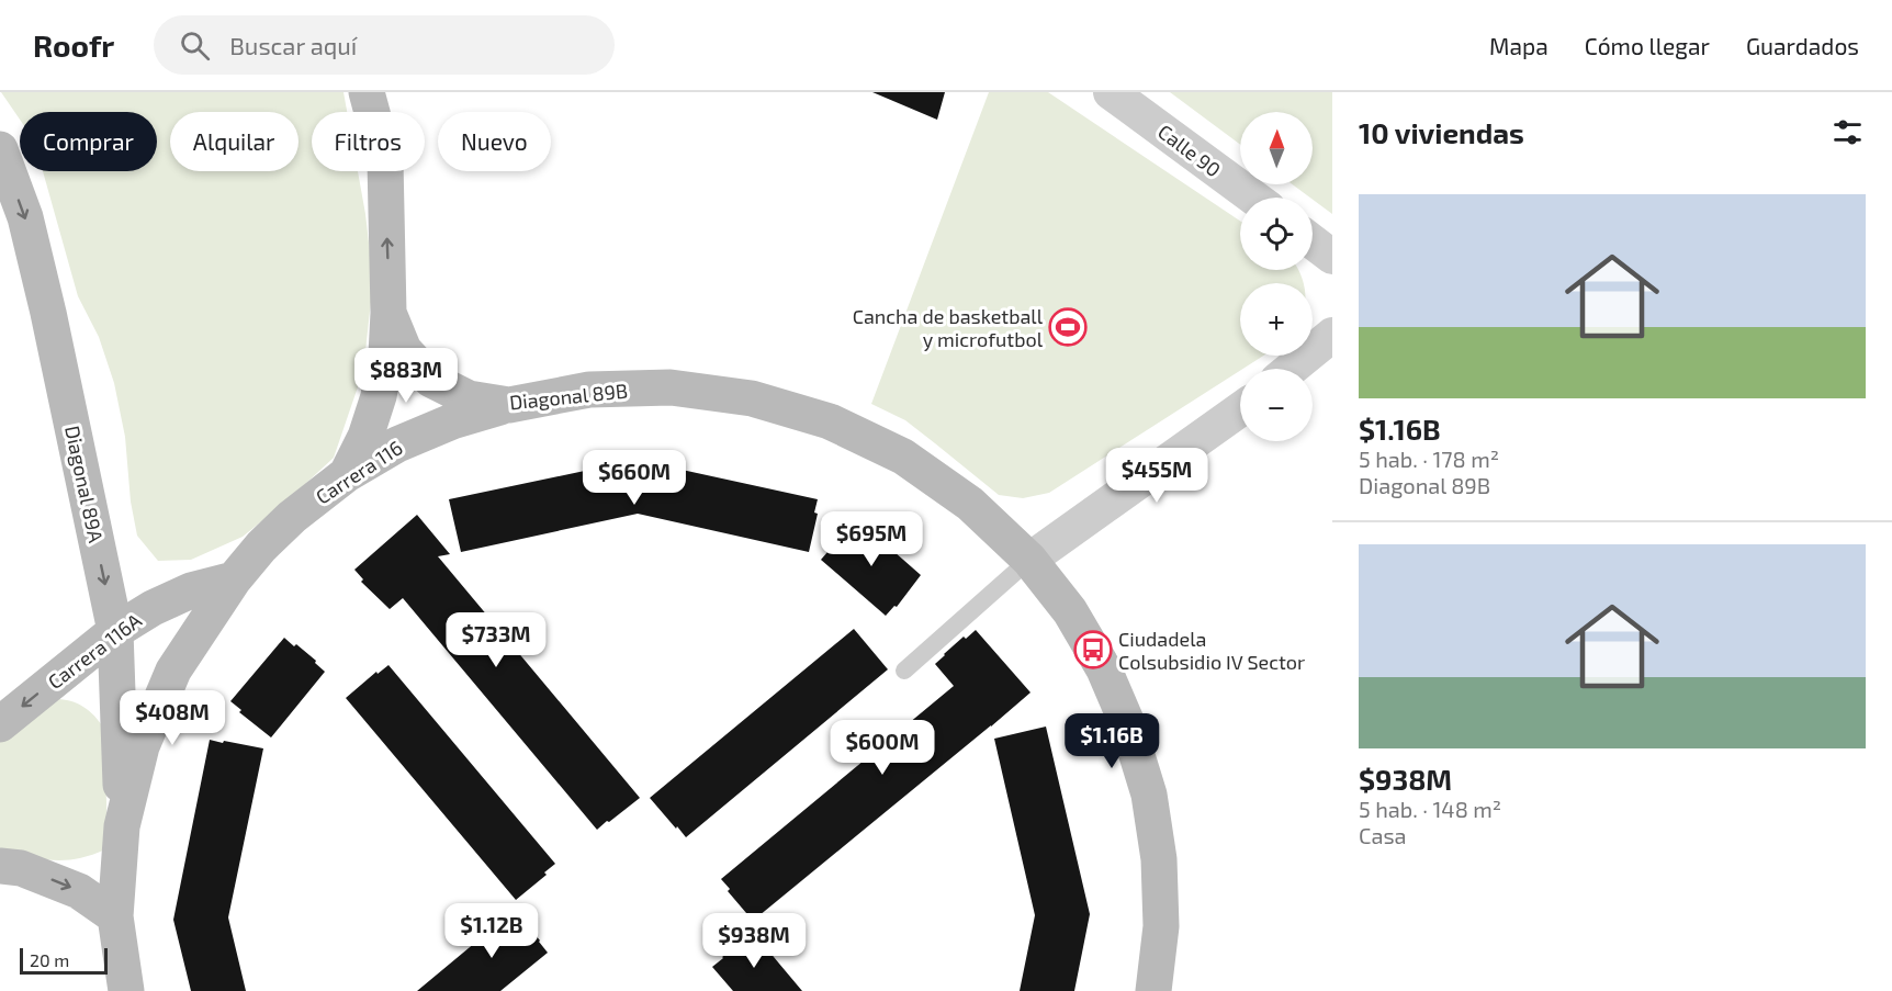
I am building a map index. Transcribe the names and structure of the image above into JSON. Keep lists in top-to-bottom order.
{
  "streets": {
    "street": [
      "Calle 90",
      "Diagonal 89B",
      "Carrera 116",
      "Diagonal 89A",
      "Carrera 116A"
    ]
  },
  "crossings": [
    ["Diagonal 89B", "Carrera 116"],
    ["Carrera 116", "Diagonal 89A"],
    ["Carrera 116", "Carrera 116A"],
    ["Diagonal 89A", "Carrera 116A"]
  ],
  "one_way": ["Diagonal 89A", "Carrera 116A"],
  "places": {
    "sports": ["Cancha de basketball y microfutbol"],
    "bus stop": ["Ciudadela Colsubsidio IV Sector"]
  },
  "scale_bar": "20 m",
  "north": "top",
  "page": {
    "header": "Roofr",
    "search": "Buscar aquí",
    "nav": ["Mapa", "Cómo llegar", "Guardados"],
    "heading": "10 viviendas",
    "map_buttons": ["+", "−"],
    "chip": [
      "Comprar",
      "Alquilar",
      "Filtros",
      "Nuevo"
    ],
    "list": [
      {
        "name": "$1.16B",
        "note": "5 hab. · 178 m² · Diagonal 89B"
      },
      {
        "name": "$938M",
        "note": "5 hab. · 148 m² · Casa"
      }
    ],
    "price": [
      "$883M",
      "$455M",
      "$660M",
      "$695M",
      "$733M",
      "$408M",
      "$1.16B",
      "$600M",
      "$1.12B",
      "$938M"
    ],
    "scale": "20 m"
  }
}
